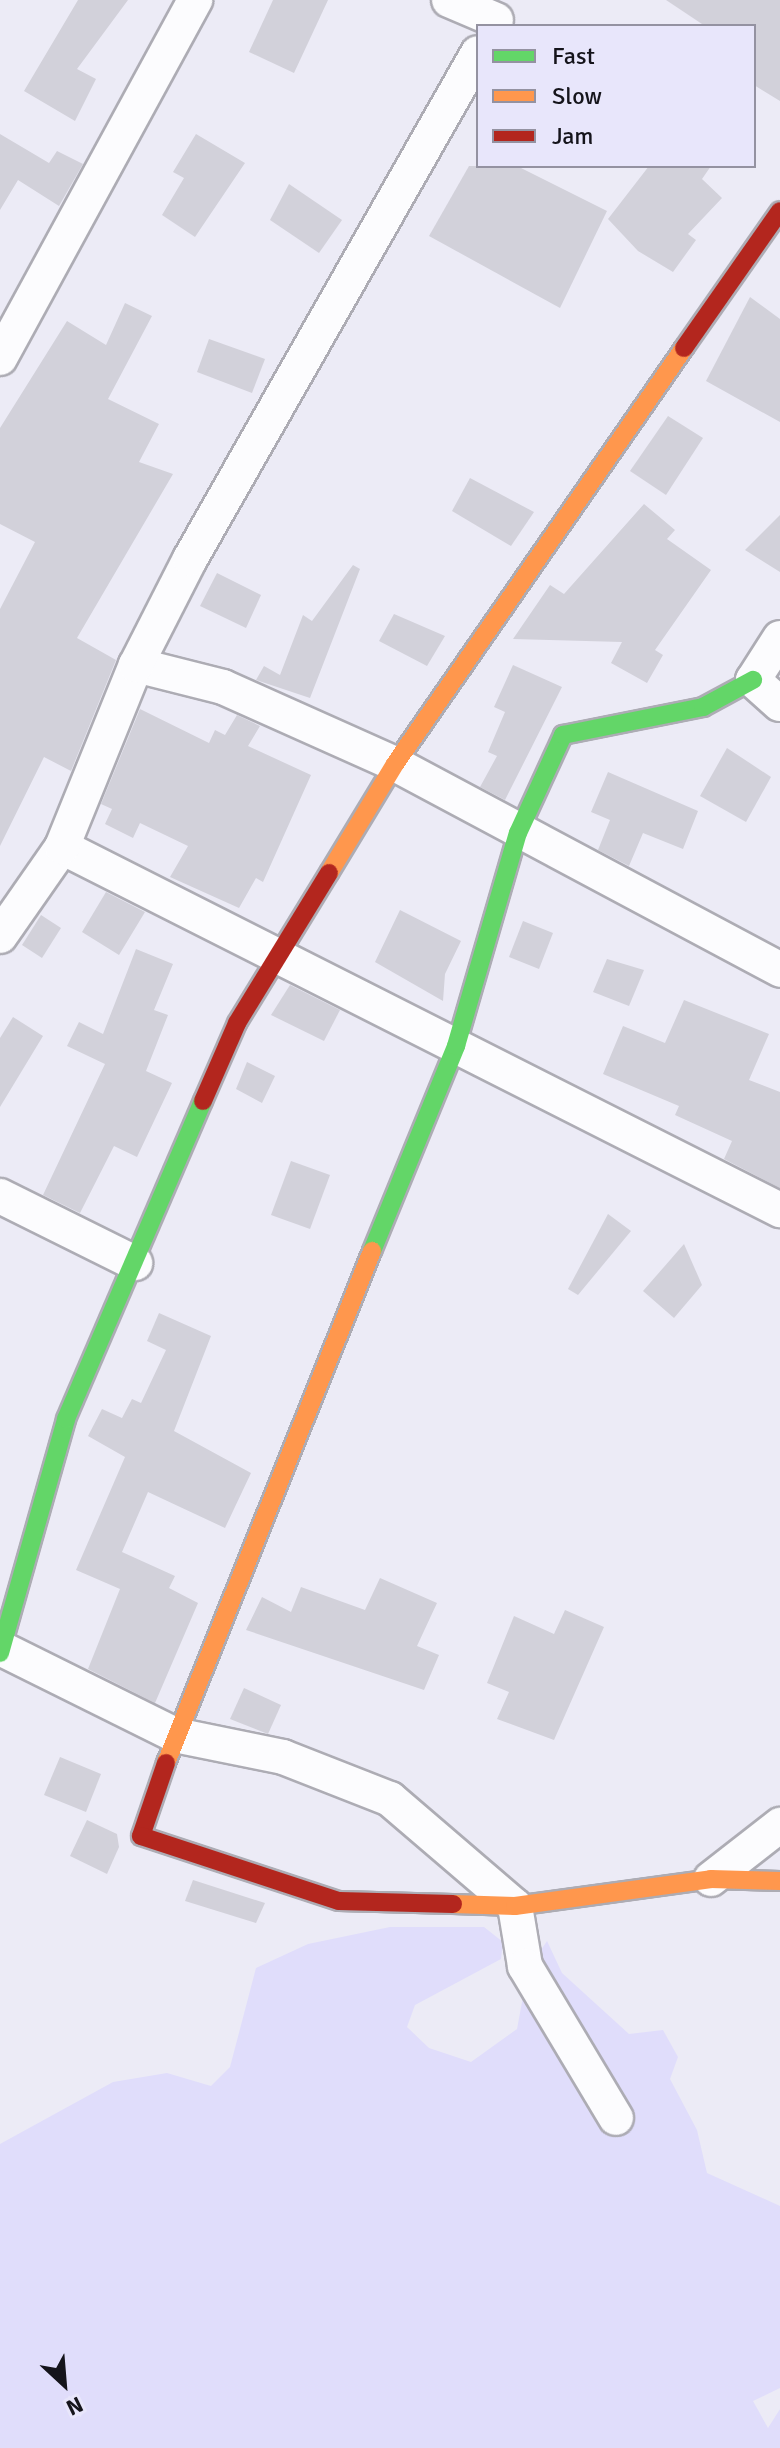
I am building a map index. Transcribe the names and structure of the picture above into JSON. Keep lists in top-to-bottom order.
{
  "legend": ["Fast", "Slow", "Jam"],
  "north": "bottom right"
}
